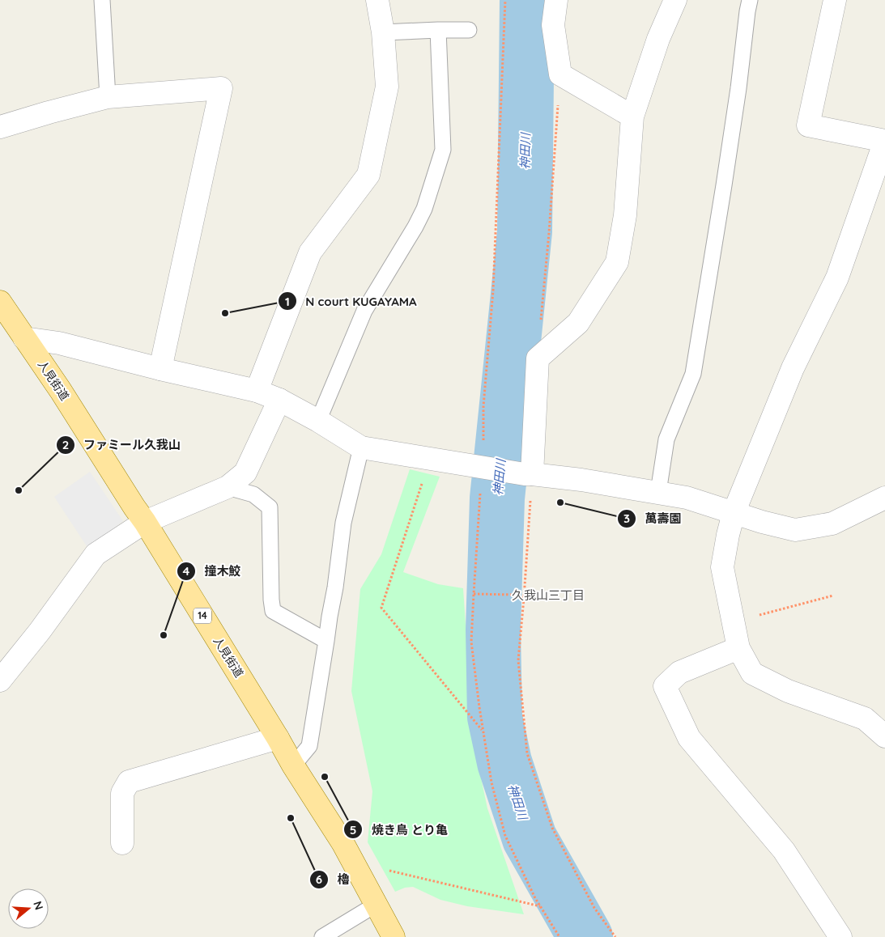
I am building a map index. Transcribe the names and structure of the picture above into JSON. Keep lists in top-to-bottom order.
{
  "streets": {
    "main road": ["人見街道", "14"]
  },
  "districts": ["久我山三丁目"],
  "water": ["神田川"],
  "places": [
    "N court KUGAYAMA",
    "ファミール久我山",
    "萬壽園",
    "撞木鮫",
    "焼き鳥 とり亀",
    "櫓"
  ],
  "north": "right"
}
